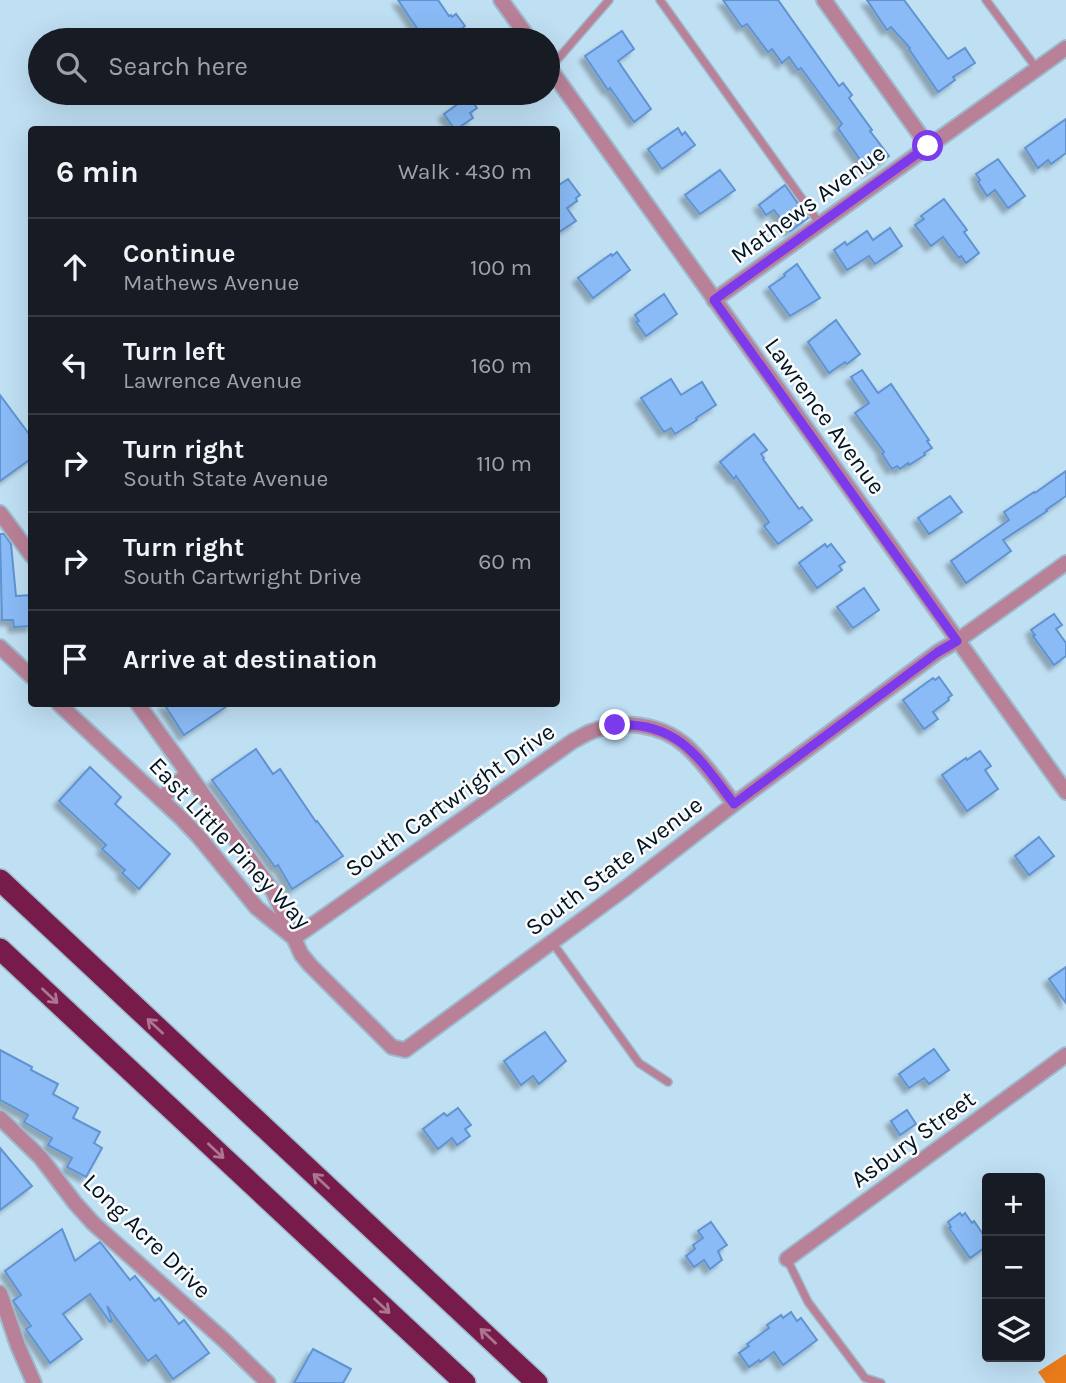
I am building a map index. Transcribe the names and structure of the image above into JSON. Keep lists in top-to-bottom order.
{
  "streets": {
    "street": [
      "Mathews Avenue",
      "Lawrence Avenue",
      "South Cartwright Drive",
      "East Little Piney Way",
      "South State Avenue",
      "Asbury Street",
      "Long Acre Drive"
    ]
  },
  "crossings": [
    ["Mathews Avenue", "Lawrence Avenue"],
    ["Lawrence Avenue", "South State Avenue"],
    ["South Cartwright Drive", "East Little Piney Way"],
    ["South Cartwright Drive", "South State Avenue"],
    ["East Little Piney Way", "South State Avenue"]
  ],
  "page": {
    "search": "Search here",
    "heading": ["6 min", "Walk · 430 m"],
    "list": [
      ["Continue", "Mathews Avenue", "100 m"],
      ["Turn left", "Lawrence Avenue", "160 m"],
      ["Turn right", "South State Avenue", "110 m"],
      ["Turn right", "South Cartwright Drive", "60 m"],
      "Arrive at destination"
    ],
    "map_buttons": ["+", "−"]
  }
}
